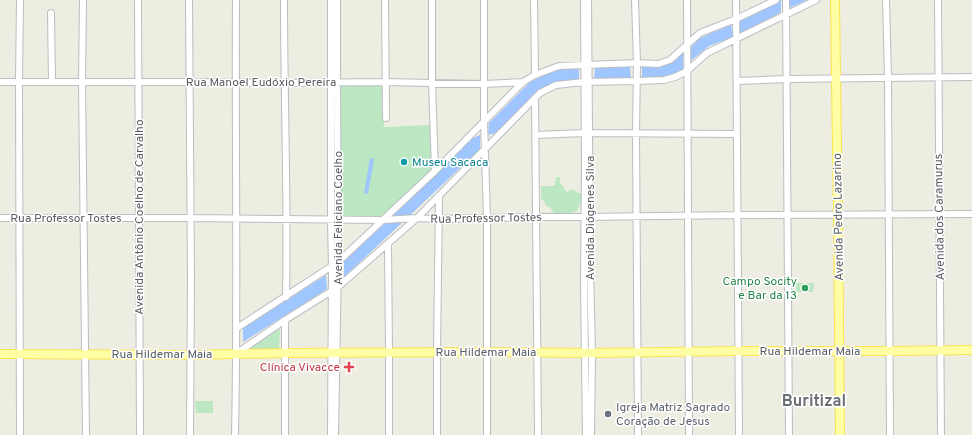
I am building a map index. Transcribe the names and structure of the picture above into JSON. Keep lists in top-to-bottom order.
{
  "streets": {
    "main road": ["Avenida Pedro Lazarino", "Rua Hildemar Maia"],
    "street": [
      "Rua Manoel Eudóxio Pereira",
      "Avenida Antônio Coelho de Carvalho",
      "Avenida dos Caramurus",
      "Rua Professor Tostes",
      "Avenida Feliciano Coelho",
      "Avenida Diógenes Silva"
    ]
  },
  "crossings": [
    ["Rua Manoel Eudóxio Pereira", "Avenida Antônio Coelho de Carvalho"],
    ["Rua Manoel Eudóxio Pereira", "Avenida Feliciano Coelho"],
    ["Avenida Antônio Coelho de Carvalho", "Rua Professor Tostes"],
    ["Avenida Antônio Coelho de Carvalho", "Rua Hildemar Maia"],
    ["Avenida Pedro Lazarino", "Rua Professor Tostes"],
    ["Avenida Pedro Lazarino", "Rua Hildemar Maia"],
    ["Avenida dos Caramurus", "Rua Professor Tostes"],
    ["Avenida dos Caramurus", "Rua Hildemar Maia"],
    ["Rua Professor Tostes", "Avenida Feliciano Coelho"],
    ["Rua Professor Tostes", "Avenida Diógenes Silva"],
    ["Avenida Feliciano Coelho", "Rua Hildemar Maia"],
    ["Avenida Diógenes Silva", "Rua Hildemar Maia"]
  ],
  "districts": ["Buritizal"],
  "places": {
    "other": ["Museu Sacaca", "Campo Socity e Bar da 13", "Igreja Matriz Sagrado Coração de Jesus"],
    "health": ["Clínica Vivacce"]
  }
}
